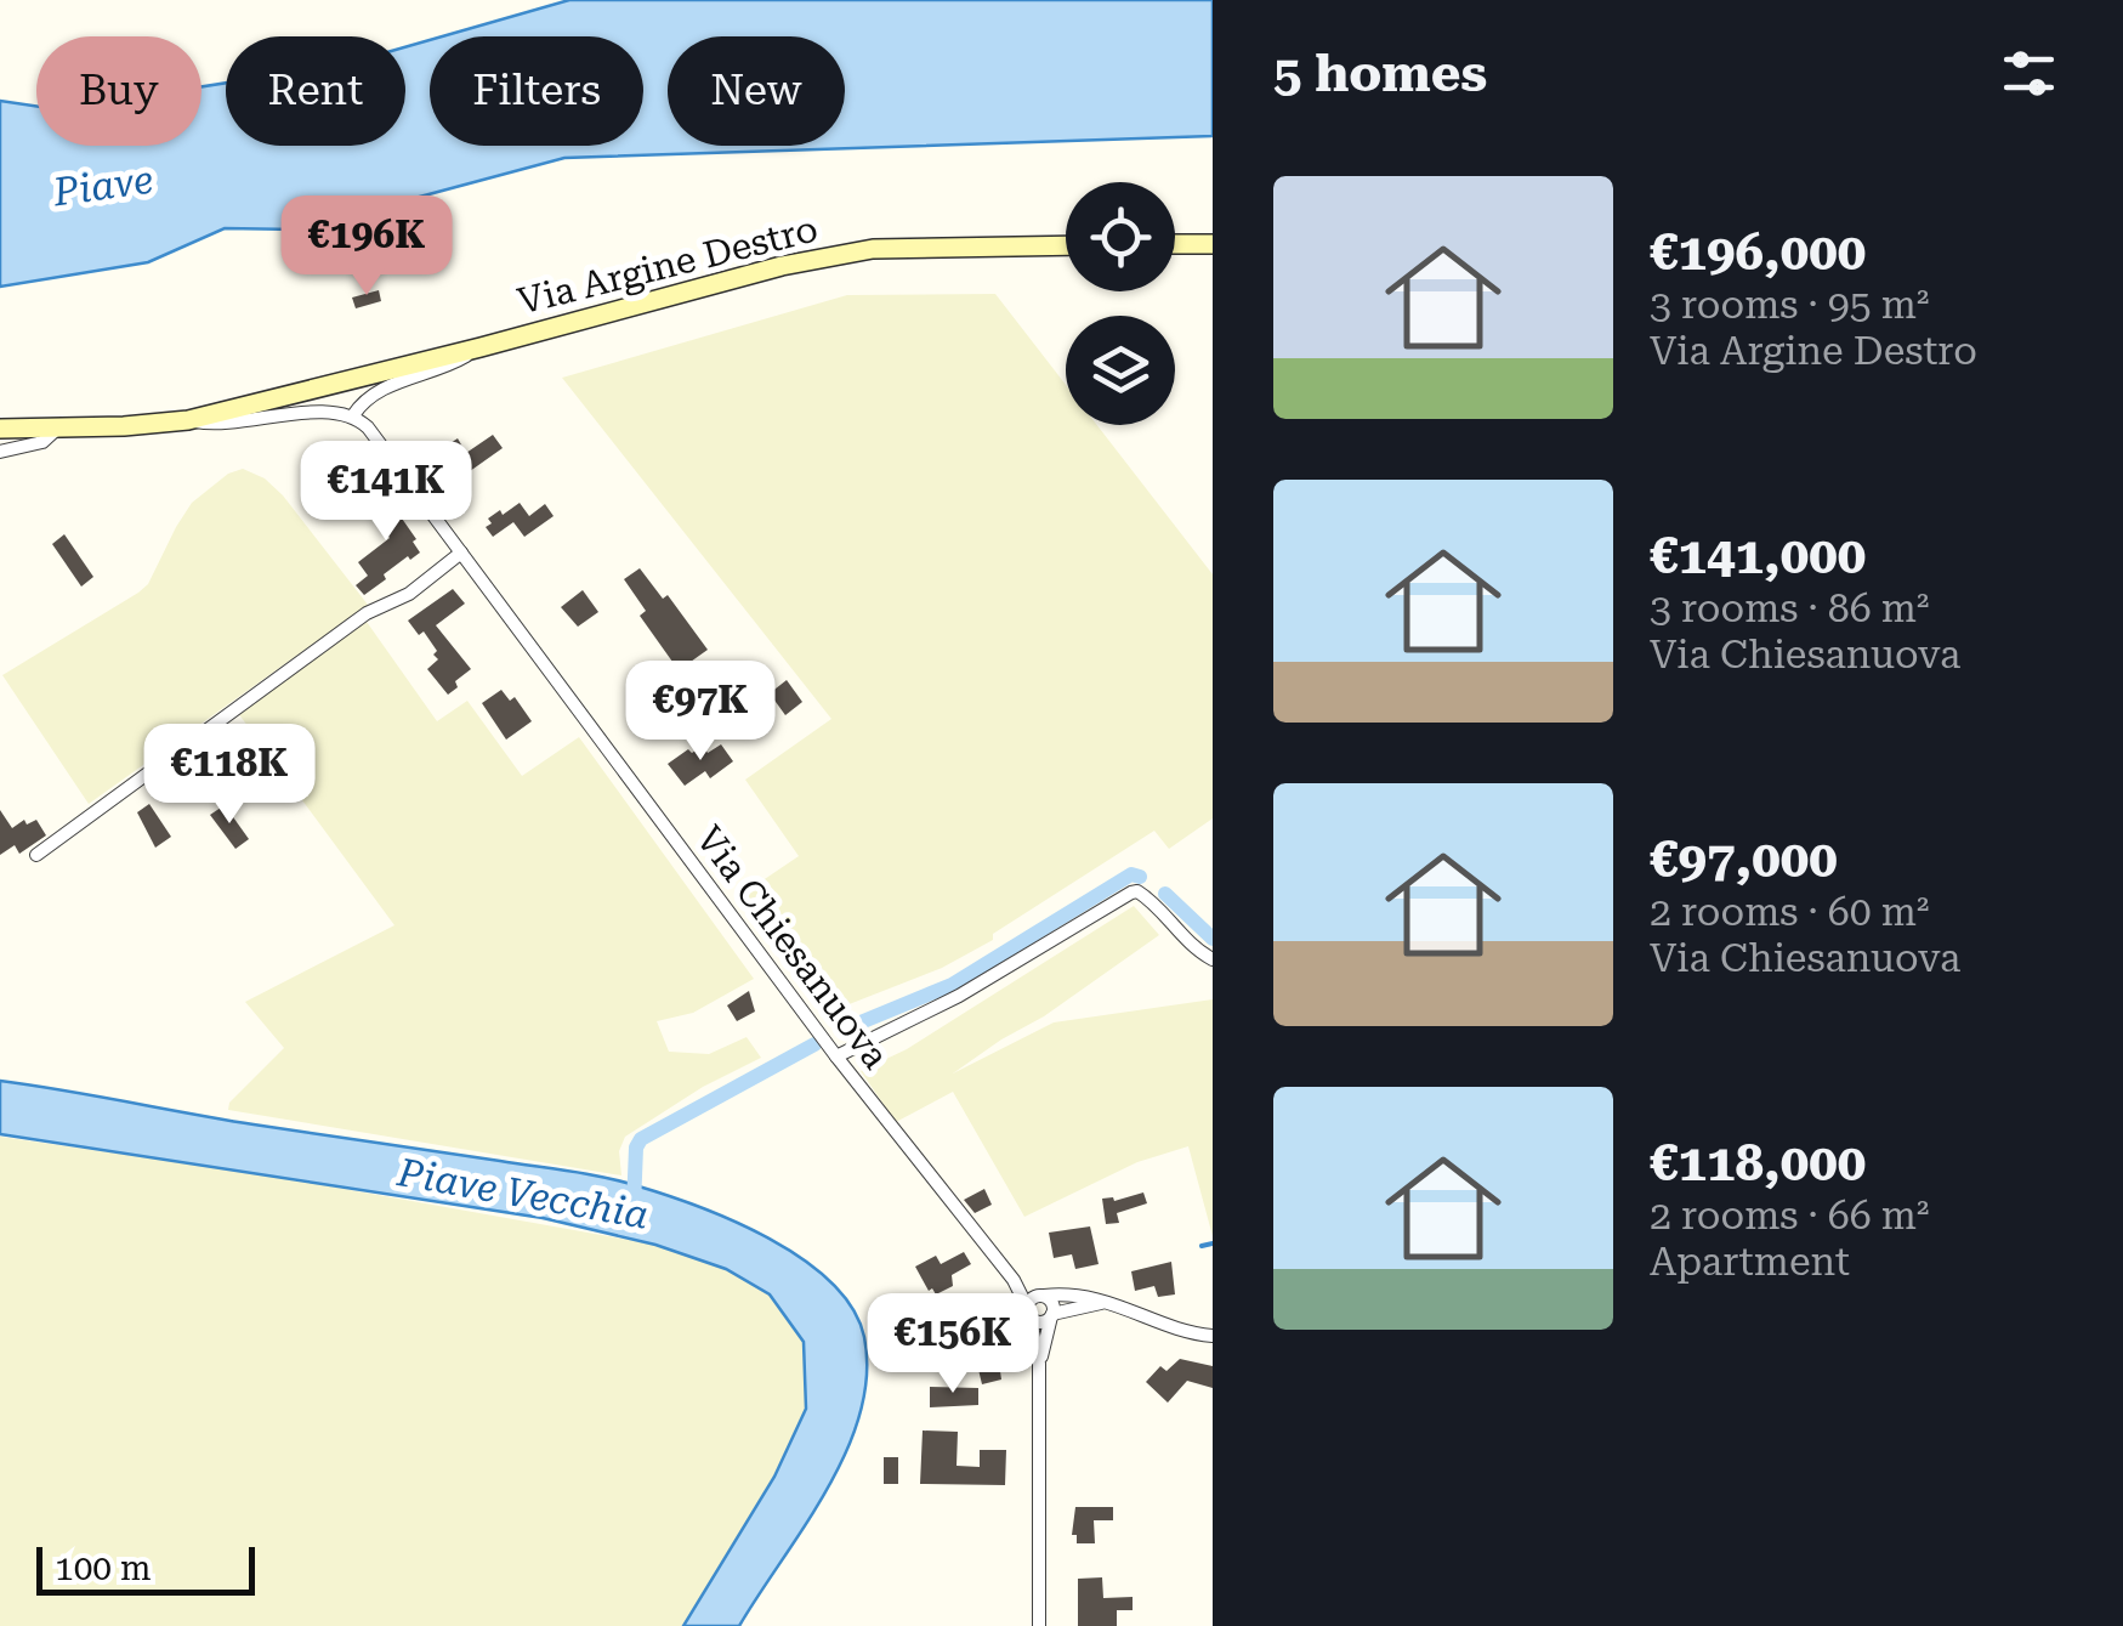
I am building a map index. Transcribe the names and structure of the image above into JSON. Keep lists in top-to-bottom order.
{
  "streets": {
    "street": ["Via Argine Destro", "Via Chiesanuova"]
  },
  "water": ["Piave", "Piave Vecchia"],
  "scale_bar": "100 m",
  "page": {
    "heading": "5 homes",
    "chip": [
      "Buy",
      "Rent",
      "Filters",
      "New"
    ],
    "list": [
      {
        "name": "€196,000",
        "note": "3 rooms · 95 m² · Via Argine Destro"
      },
      {
        "name": "€141,000",
        "note": "3 rooms · 86 m² · Via Chiesanuova"
      },
      {
        "name": "€97,000",
        "note": "2 rooms · 60 m² · Via Chiesanuova"
      },
      {
        "name": "€118,000",
        "note": "2 rooms · 66 m² · Apartment"
      }
    ],
    "price": [
      "€196K",
      "€141K",
      "€97K",
      "€118K",
      "€156K"
    ],
    "scale": "100 m"
  }
}
